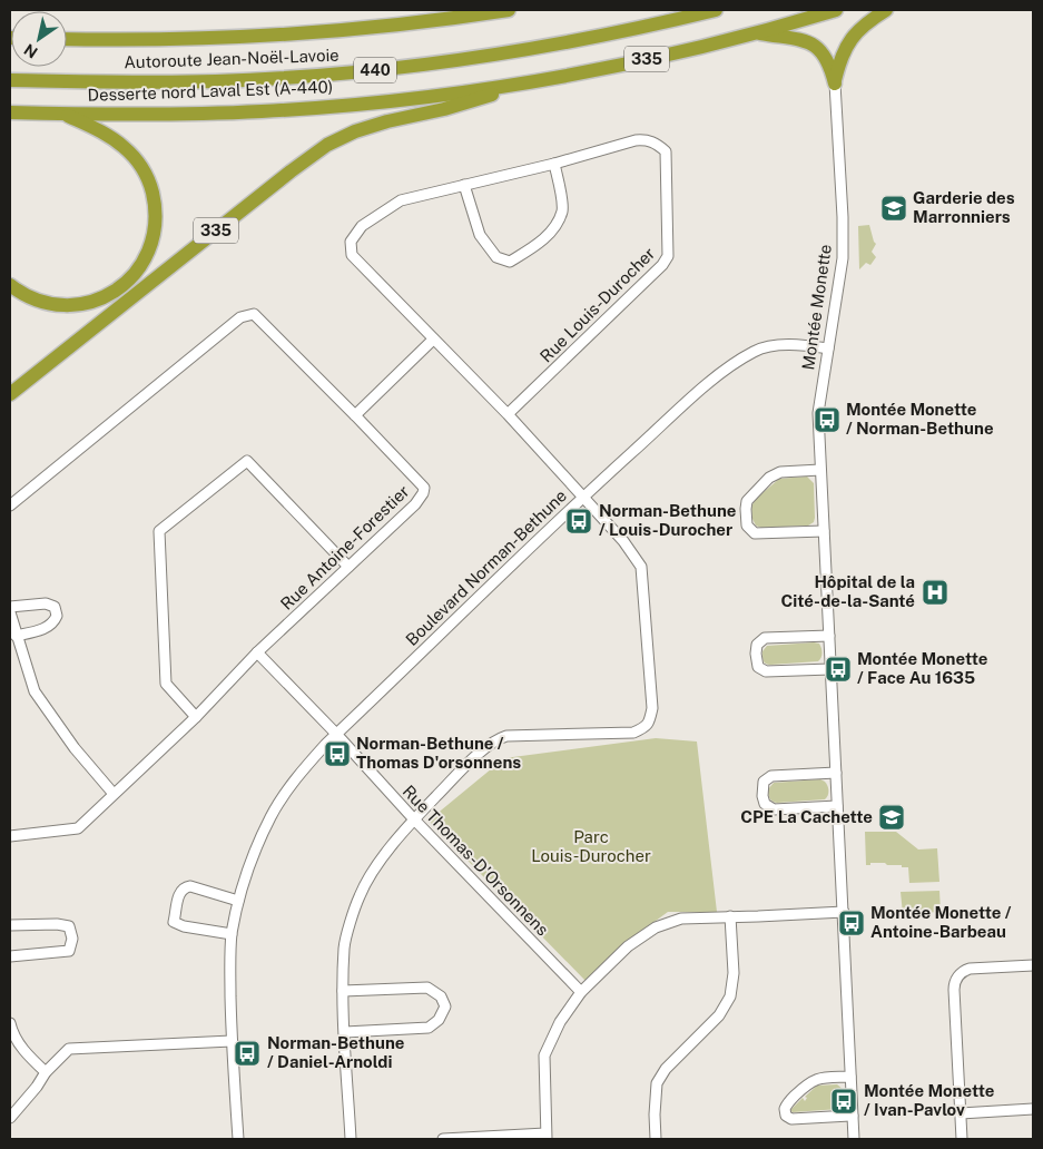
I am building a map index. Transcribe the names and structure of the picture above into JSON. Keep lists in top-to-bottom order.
{
  "streets": {
    "highway": [
      "Autoroute Jean-Noël-Lavoie",
      "335",
      "440",
      "Desserte nord Laval Est (A-440)"
    ],
    "street": [
      "Rue Louis-Durocher",
      "Montée Monette",
      "Rue Antoine-Forestier",
      "Boulevard Norman-Bethune",
      "Rue Thomas-D'Orsonnens"
    ]
  },
  "crossings": [
    ["335", "Desserte nord Laval Est (A-440)"],
    ["Rue Louis-Durocher", "Boulevard Norman-Bethune"],
    ["Rue Louis-Durocher", "Rue Thomas-D'Orsonnens"],
    ["Montée Monette", "Boulevard Norman-Bethune"],
    ["Rue Antoine-Forestier", "Rue Thomas-D'Orsonnens"],
    ["Boulevard Norman-Bethune", "Rue Thomas-D'Orsonnens"]
  ],
  "parks": ["Parc Louis-Durocher"],
  "places": {
    "school or university": ["Garderie des Marronniers", "CPE La Cachette"],
    "bus stop": [
      "Montée Monette / Norman-Bethune",
      "Norman-Bethune / Louis-Durocher",
      "Montée Monette / Face Au 1635",
      "Norman-Bethune / Thomas D'orsonnens",
      "Montée Monette / Antoine-Barbeau",
      "Norman-Bethune / Daniel-Arnoldi",
      "Montée Monette / Ivan-Pavlov"
    ],
    "hospital": ["Hôpital de la Cité-de-la-Santé"]
  },
  "north": "bottom left"
}
